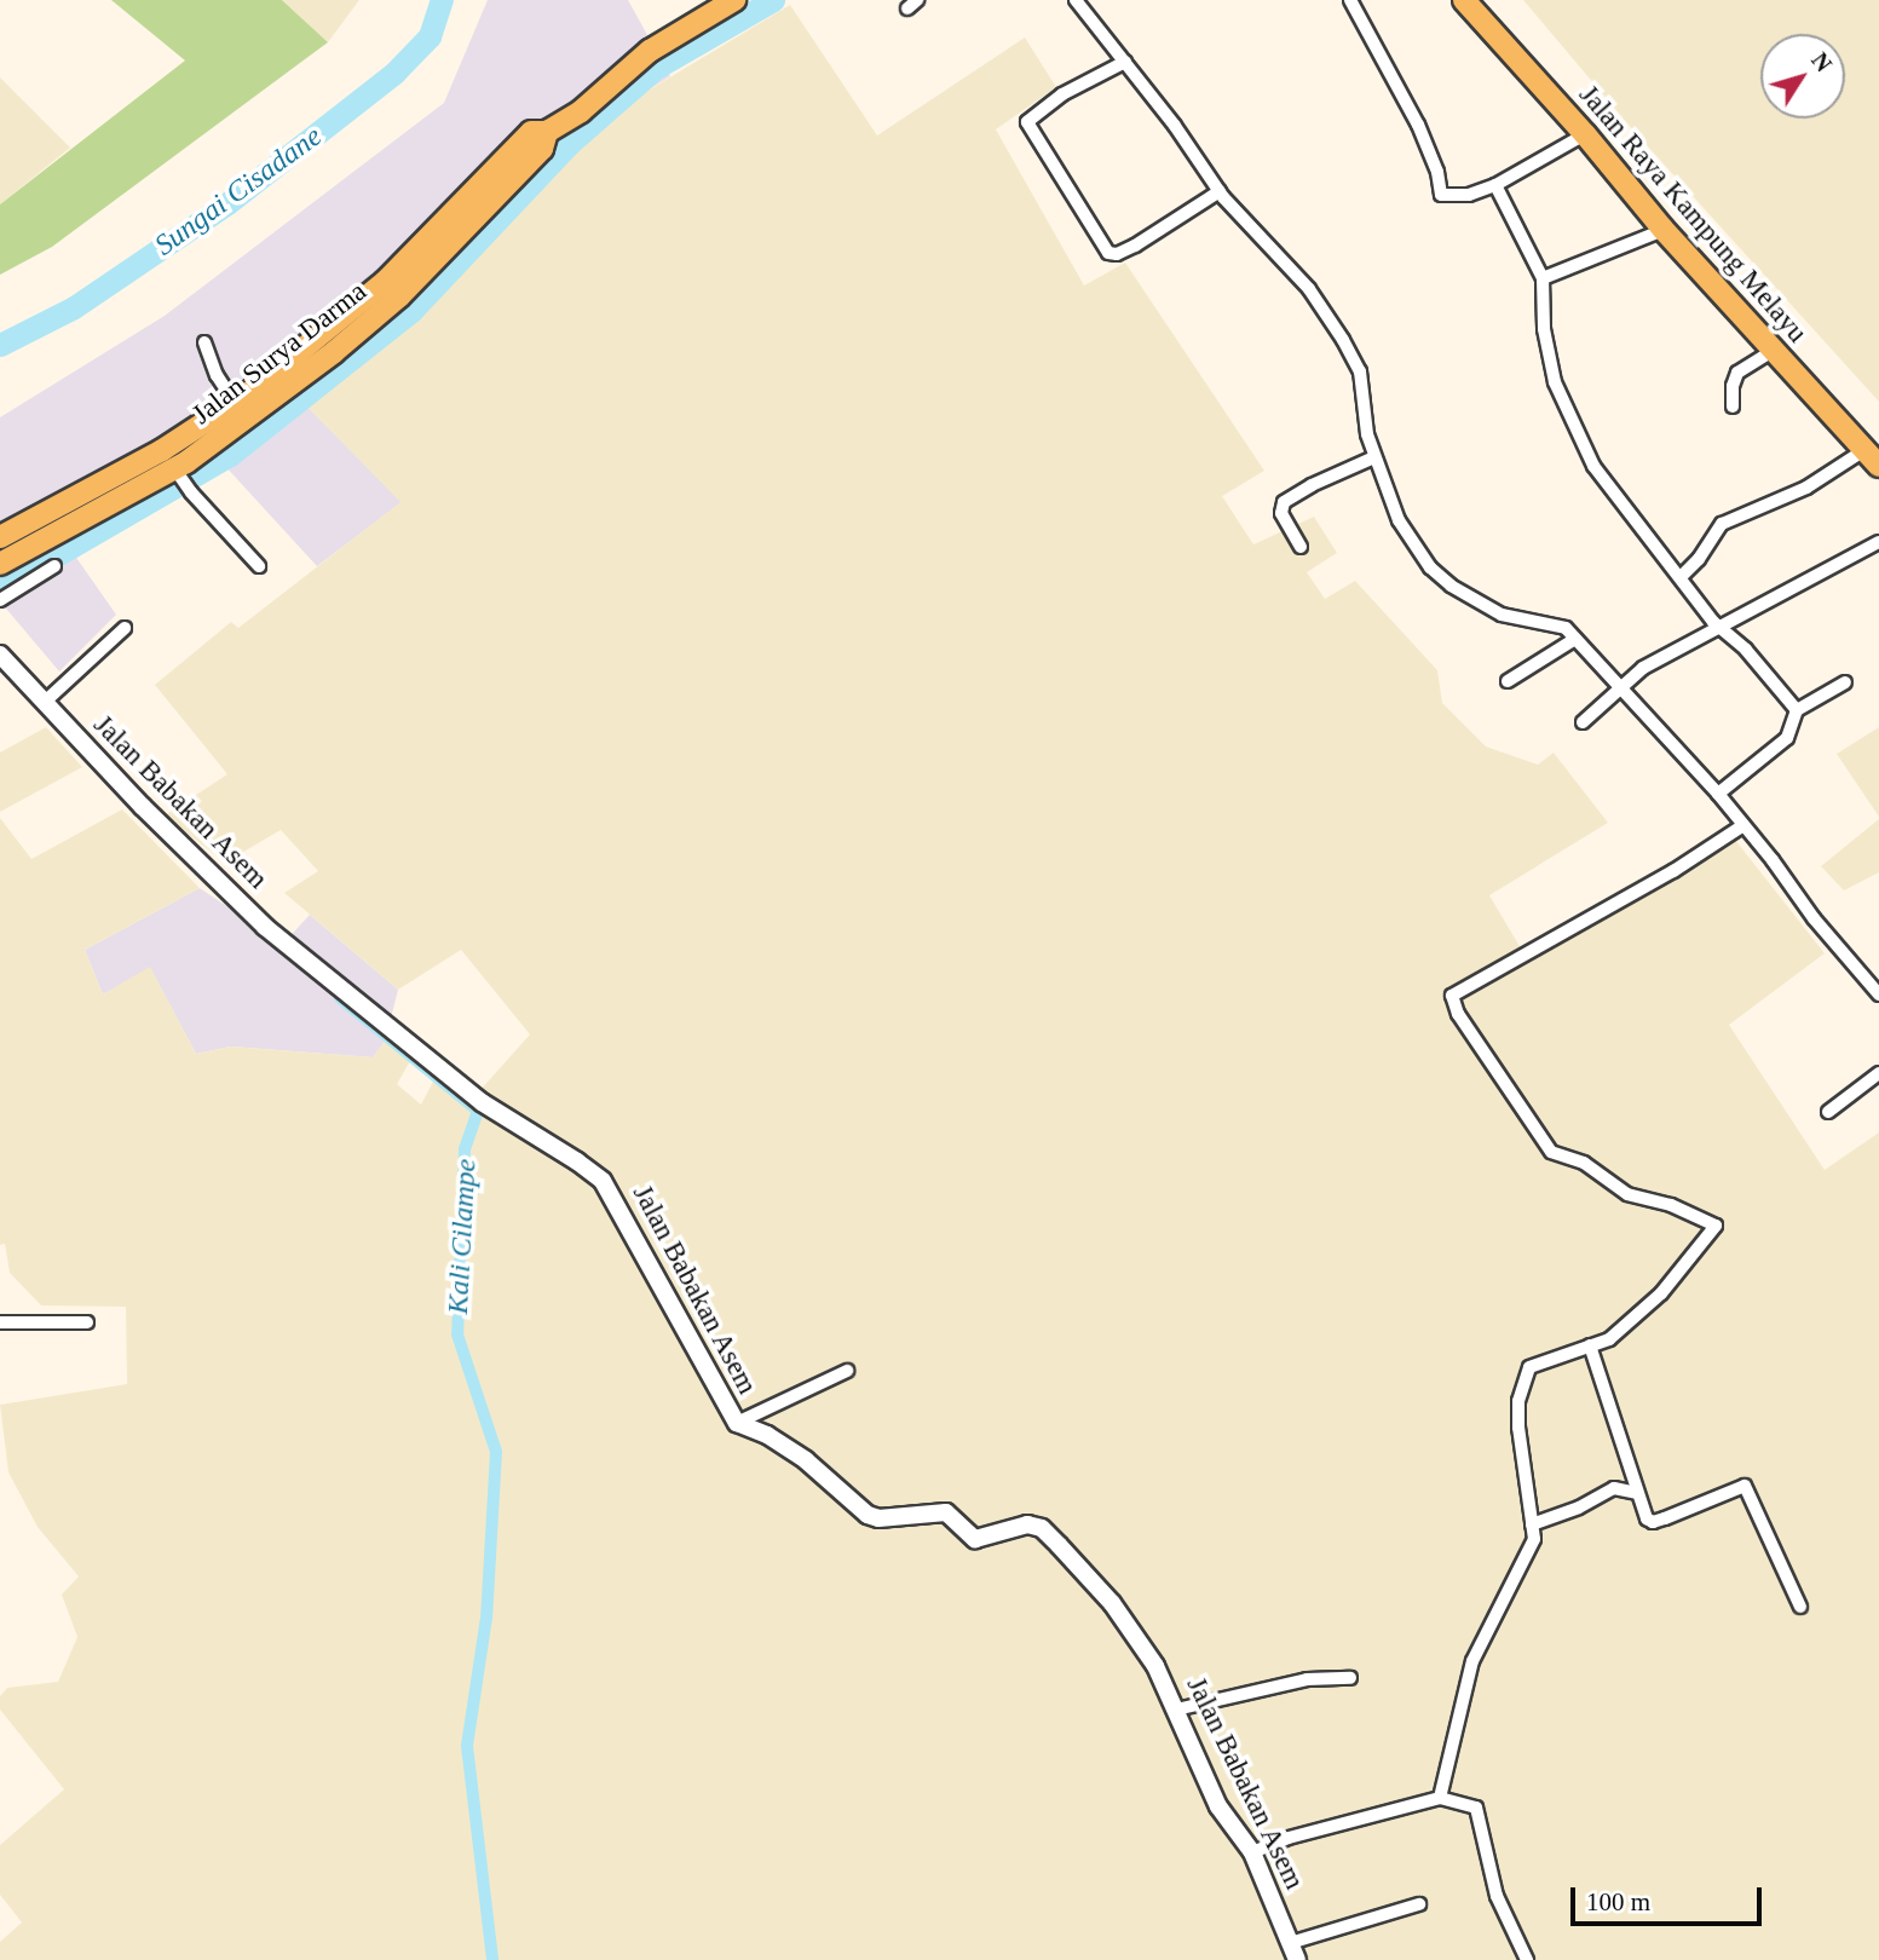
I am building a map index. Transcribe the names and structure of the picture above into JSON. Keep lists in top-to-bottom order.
{
  "streets": {
    "main road": ["Jalan Raya Kampung Melayu", "Jalan Surya Darma"],
    "street": ["Jalan Babakan Asem"]
  },
  "water": ["Sungai Cisadane", "Kali Cilampe"],
  "scale_bar": "100 m",
  "north": "top right"
}
